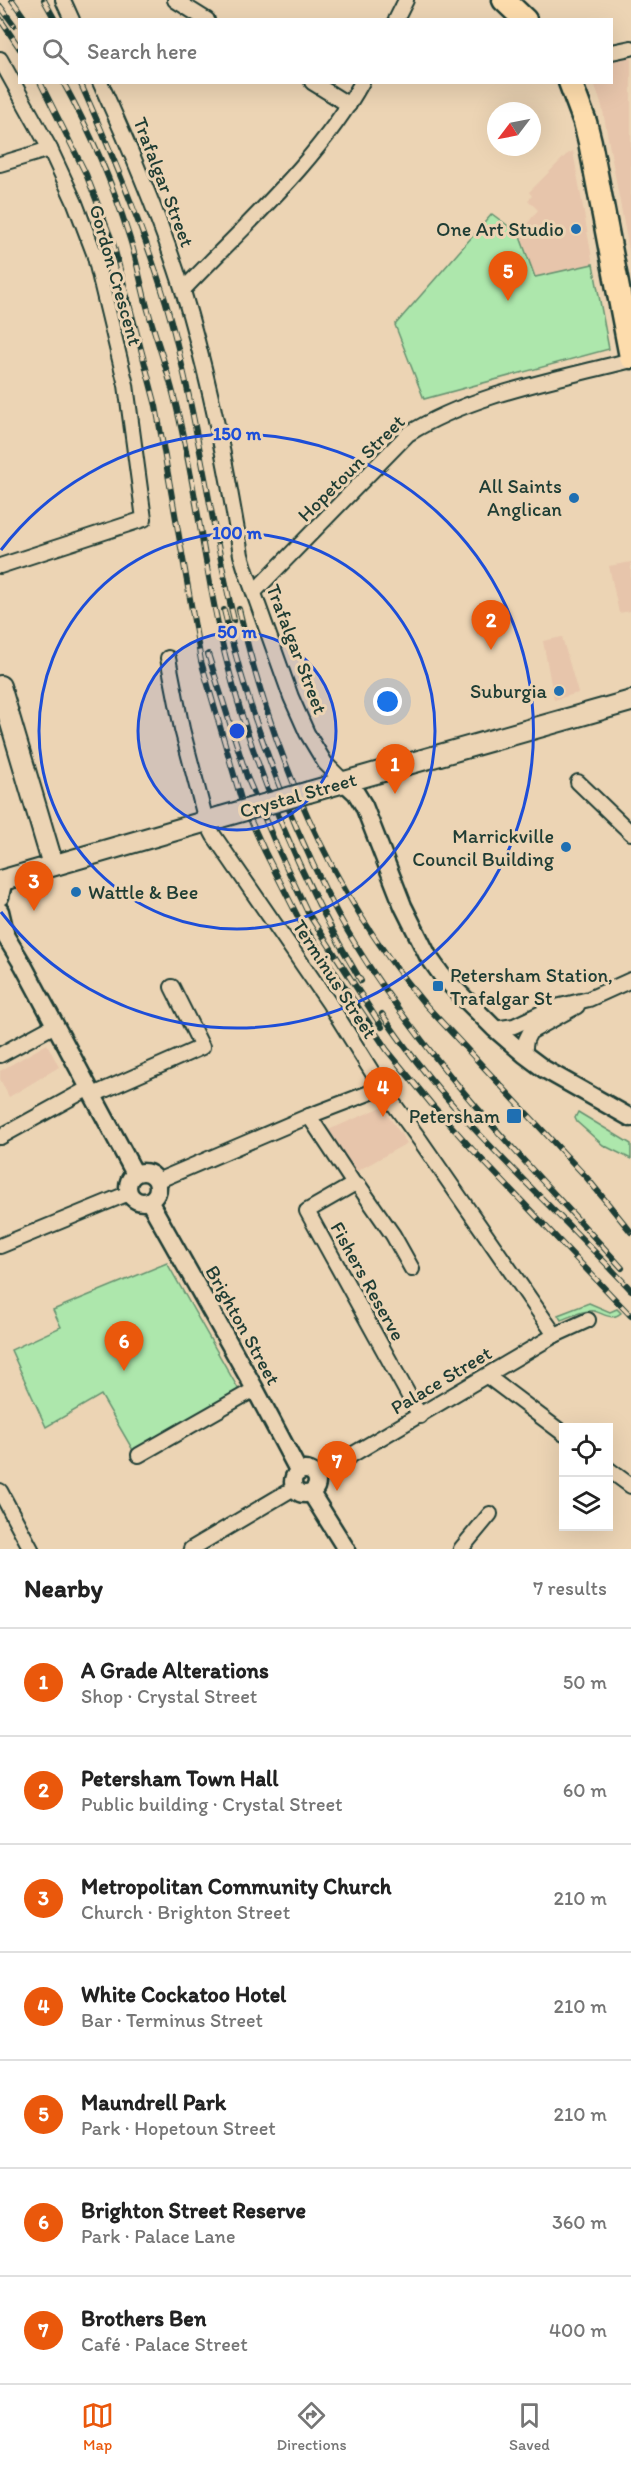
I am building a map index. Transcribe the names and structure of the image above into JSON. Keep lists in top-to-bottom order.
{
  "streets": {
    "main road": ["Crystal Street"],
    "street": [
      "Trafalgar Street",
      "Gordon Crescent",
      "Hopetoun Street",
      "Terminus Street",
      "Fishers Reserve",
      "Brighton Street",
      "Palace Street"
    ]
  },
  "crossings": [
    ["Trafalgar Street", "Hopetoun Street"],
    ["Trafalgar Street", "Crystal Street"],
    ["Crystal Street", "Terminus Street"],
    ["Terminus Street", "Palace Street"],
    ["Fishers Reserve", "Palace Street"],
    ["Brighton Street", "Palace Street"]
  ],
  "places": {
    "other": [
      "One Art Studio",
      "All Saints Anglican",
      "Suburgia",
      "Marrickville Council Building",
      "Wattle & Bee"
    ],
    "transit": ["Petersham Station, Trafalgar St", "Petersham"]
  },
  "north": "bottom left",
  "page": {
    "search": "Search here",
    "pins": [
      "5",
      "2",
      "1",
      "3",
      "4",
      "6",
      "7"
    ],
    "heading": ["Nearby", "7 results"],
    "list": [
      {
        "mark": "1",
        "name": "A Grade Alterations",
        "note": "Shop · Crystal Street",
        "value": "50 m"
      },
      {
        "mark": "2",
        "name": "Petersham Town Hall",
        "note": "Public building · Crystal Street",
        "value": "60 m"
      },
      {
        "mark": "3",
        "name": "Metropolitan Community Church",
        "note": "Church · Brighton Street",
        "value": "210 m"
      },
      {
        "mark": "4",
        "name": "White Cockatoo Hotel",
        "note": "Bar · Terminus Street",
        "value": "210 m"
      },
      {
        "mark": "5",
        "name": "Maundrell Park",
        "note": "Park · Hopetoun Street",
        "value": "210 m"
      },
      {
        "mark": "6",
        "name": "Brighton Street Reserve",
        "note": "Park · Palace Lane",
        "value": "360 m"
      },
      {
        "mark": "7",
        "name": "Brothers Ben",
        "note": "Café · Palace Street",
        "value": "400 m"
      }
    ],
    "nav": ["Map", "Directions", "Saved"]
  },
  "rings": ["150 m", "100 m", "50 m"]
}
